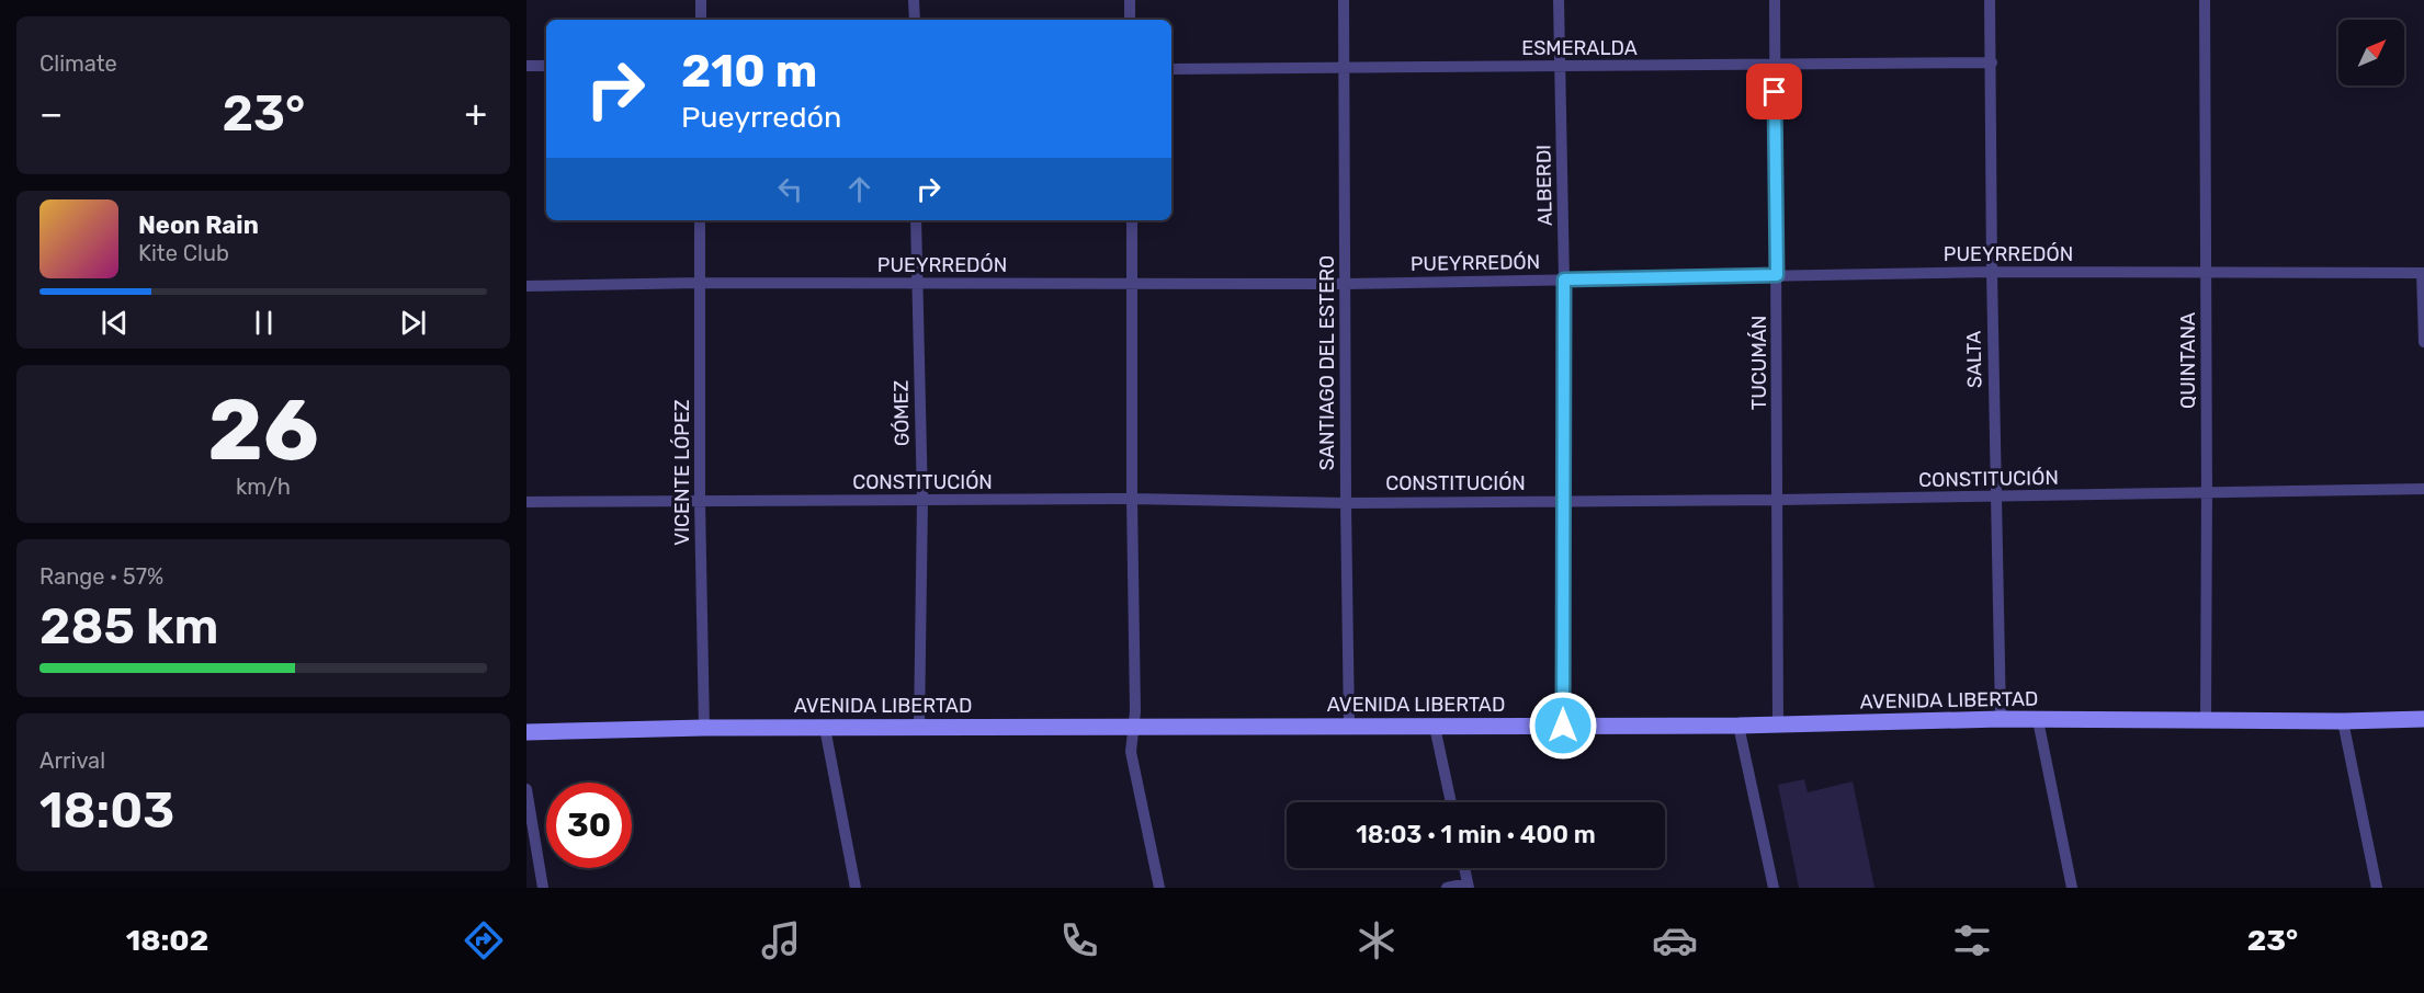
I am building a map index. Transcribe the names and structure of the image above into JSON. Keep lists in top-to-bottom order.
{
  "streets": {
    "main road": ["AVENIDA LIBERTAD"],
    "street": [
      "ESMERALDA",
      "ALBERDI",
      "PUEYRREDÓN",
      "SALTA",
      "QUINTANA",
      "SANTIAGO DEL ESTERO",
      "TUCUMÁN",
      "GÓMEZ",
      "VICENTE LÓPEZ",
      "CONSTITUCIÓN"
    ]
  },
  "crossings": [
    ["ESMERALDA", "ALBERDI"],
    ["ESMERALDA", "SALTA"],
    ["ESMERALDA", "SANTIAGO DEL ESTERO"],
    ["ESMERALDA", "TUCUMÁN"],
    ["ALBERDI", "PUEYRREDÓN"],
    ["ALBERDI", "CONSTITUCIÓN"],
    ["ALBERDI", "AVENIDA LIBERTAD"],
    ["PUEYRREDÓN", "SALTA"],
    ["PUEYRREDÓN", "QUINTANA"],
    ["PUEYRREDÓN", "SANTIAGO DEL ESTERO"],
    ["PUEYRREDÓN", "TUCUMÁN"],
    ["PUEYRREDÓN", "GÓMEZ"],
    ["PUEYRREDÓN", "VICENTE LÓPEZ"],
    ["SALTA", "CONSTITUCIÓN"],
    ["SALTA", "AVENIDA LIBERTAD"],
    ["QUINTANA", "CONSTITUCIÓN"],
    ["QUINTANA", "AVENIDA LIBERTAD"],
    ["SANTIAGO DEL ESTERO", "CONSTITUCIÓN"],
    ["SANTIAGO DEL ESTERO", "AVENIDA LIBERTAD"],
    ["TUCUMÁN", "CONSTITUCIÓN"],
    ["TUCUMÁN", "AVENIDA LIBERTAD"],
    ["GÓMEZ", "CONSTITUCIÓN"],
    ["GÓMEZ", "AVENIDA LIBERTAD"],
    ["VICENTE LÓPEZ", "CONSTITUCIÓN"],
    ["VICENTE LÓPEZ", "AVENIDA LIBERTAD"]
  ],
  "north": "top right",
  "page": {
    "tile": [
      "Climate",
      ["26", "km/h"],
      ["Range · 57%", "285 km"],
      ["Arrival", "18:03"]
    ],
    "turn": ["210 m", "Pueyrredón"],
    "heat": ["−", "23°", "+"],
    "song": ["Neon Rain", "Kite Club"],
    "limit": "30",
    "trip": "18:03 · 1 min · 400 m",
    "tabs": ["18:02", "23°"]
  }
}
